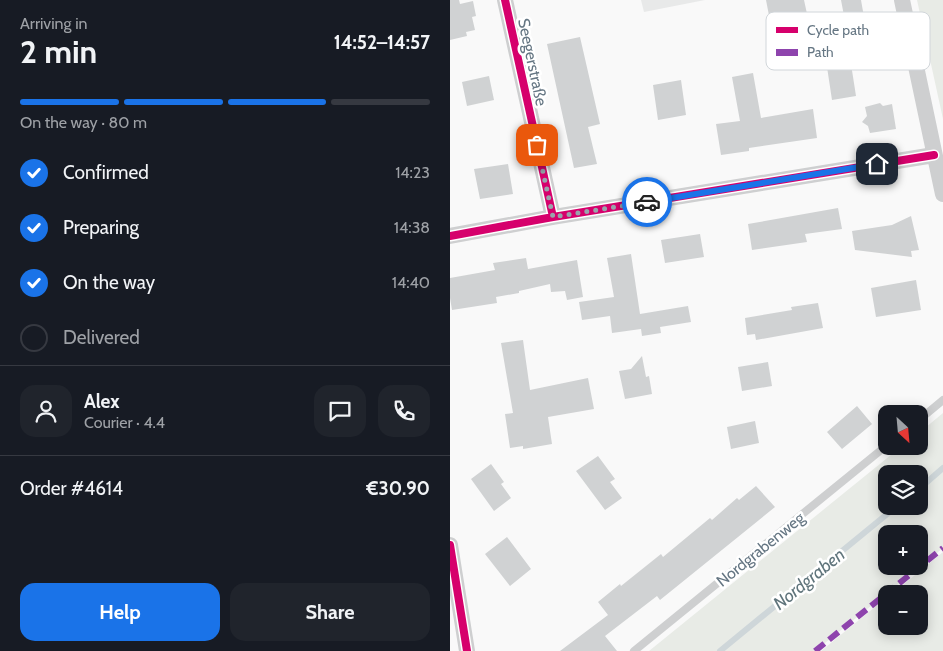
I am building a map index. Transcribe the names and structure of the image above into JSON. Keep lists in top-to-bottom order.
{
  "streets": {
    "street": ["Seegerstraße"],
    "lane": ["Nordgrabenweg"]
  },
  "water": ["Nordgraben"],
  "legend": ["Cycle path", "Path"],
  "north": "bottom right",
  "page": {
    "heading": ["2 min", "Arriving in", "14:52–14:57"],
    "panel": [
      "Alex",
      "Courier · 4.4",
      "Order #4614",
      "€30.90"
    ],
    "bar": "On the way · 80 m",
    "list": [
      ["Confirmed", "14:23"],
      ["Preparing", "14:38"],
      ["On the way", "14:40"],
      "Delivered"
    ],
    "map_buttons": ["+", "−"],
    "buttons": ["Help", "Share"]
  }
}
